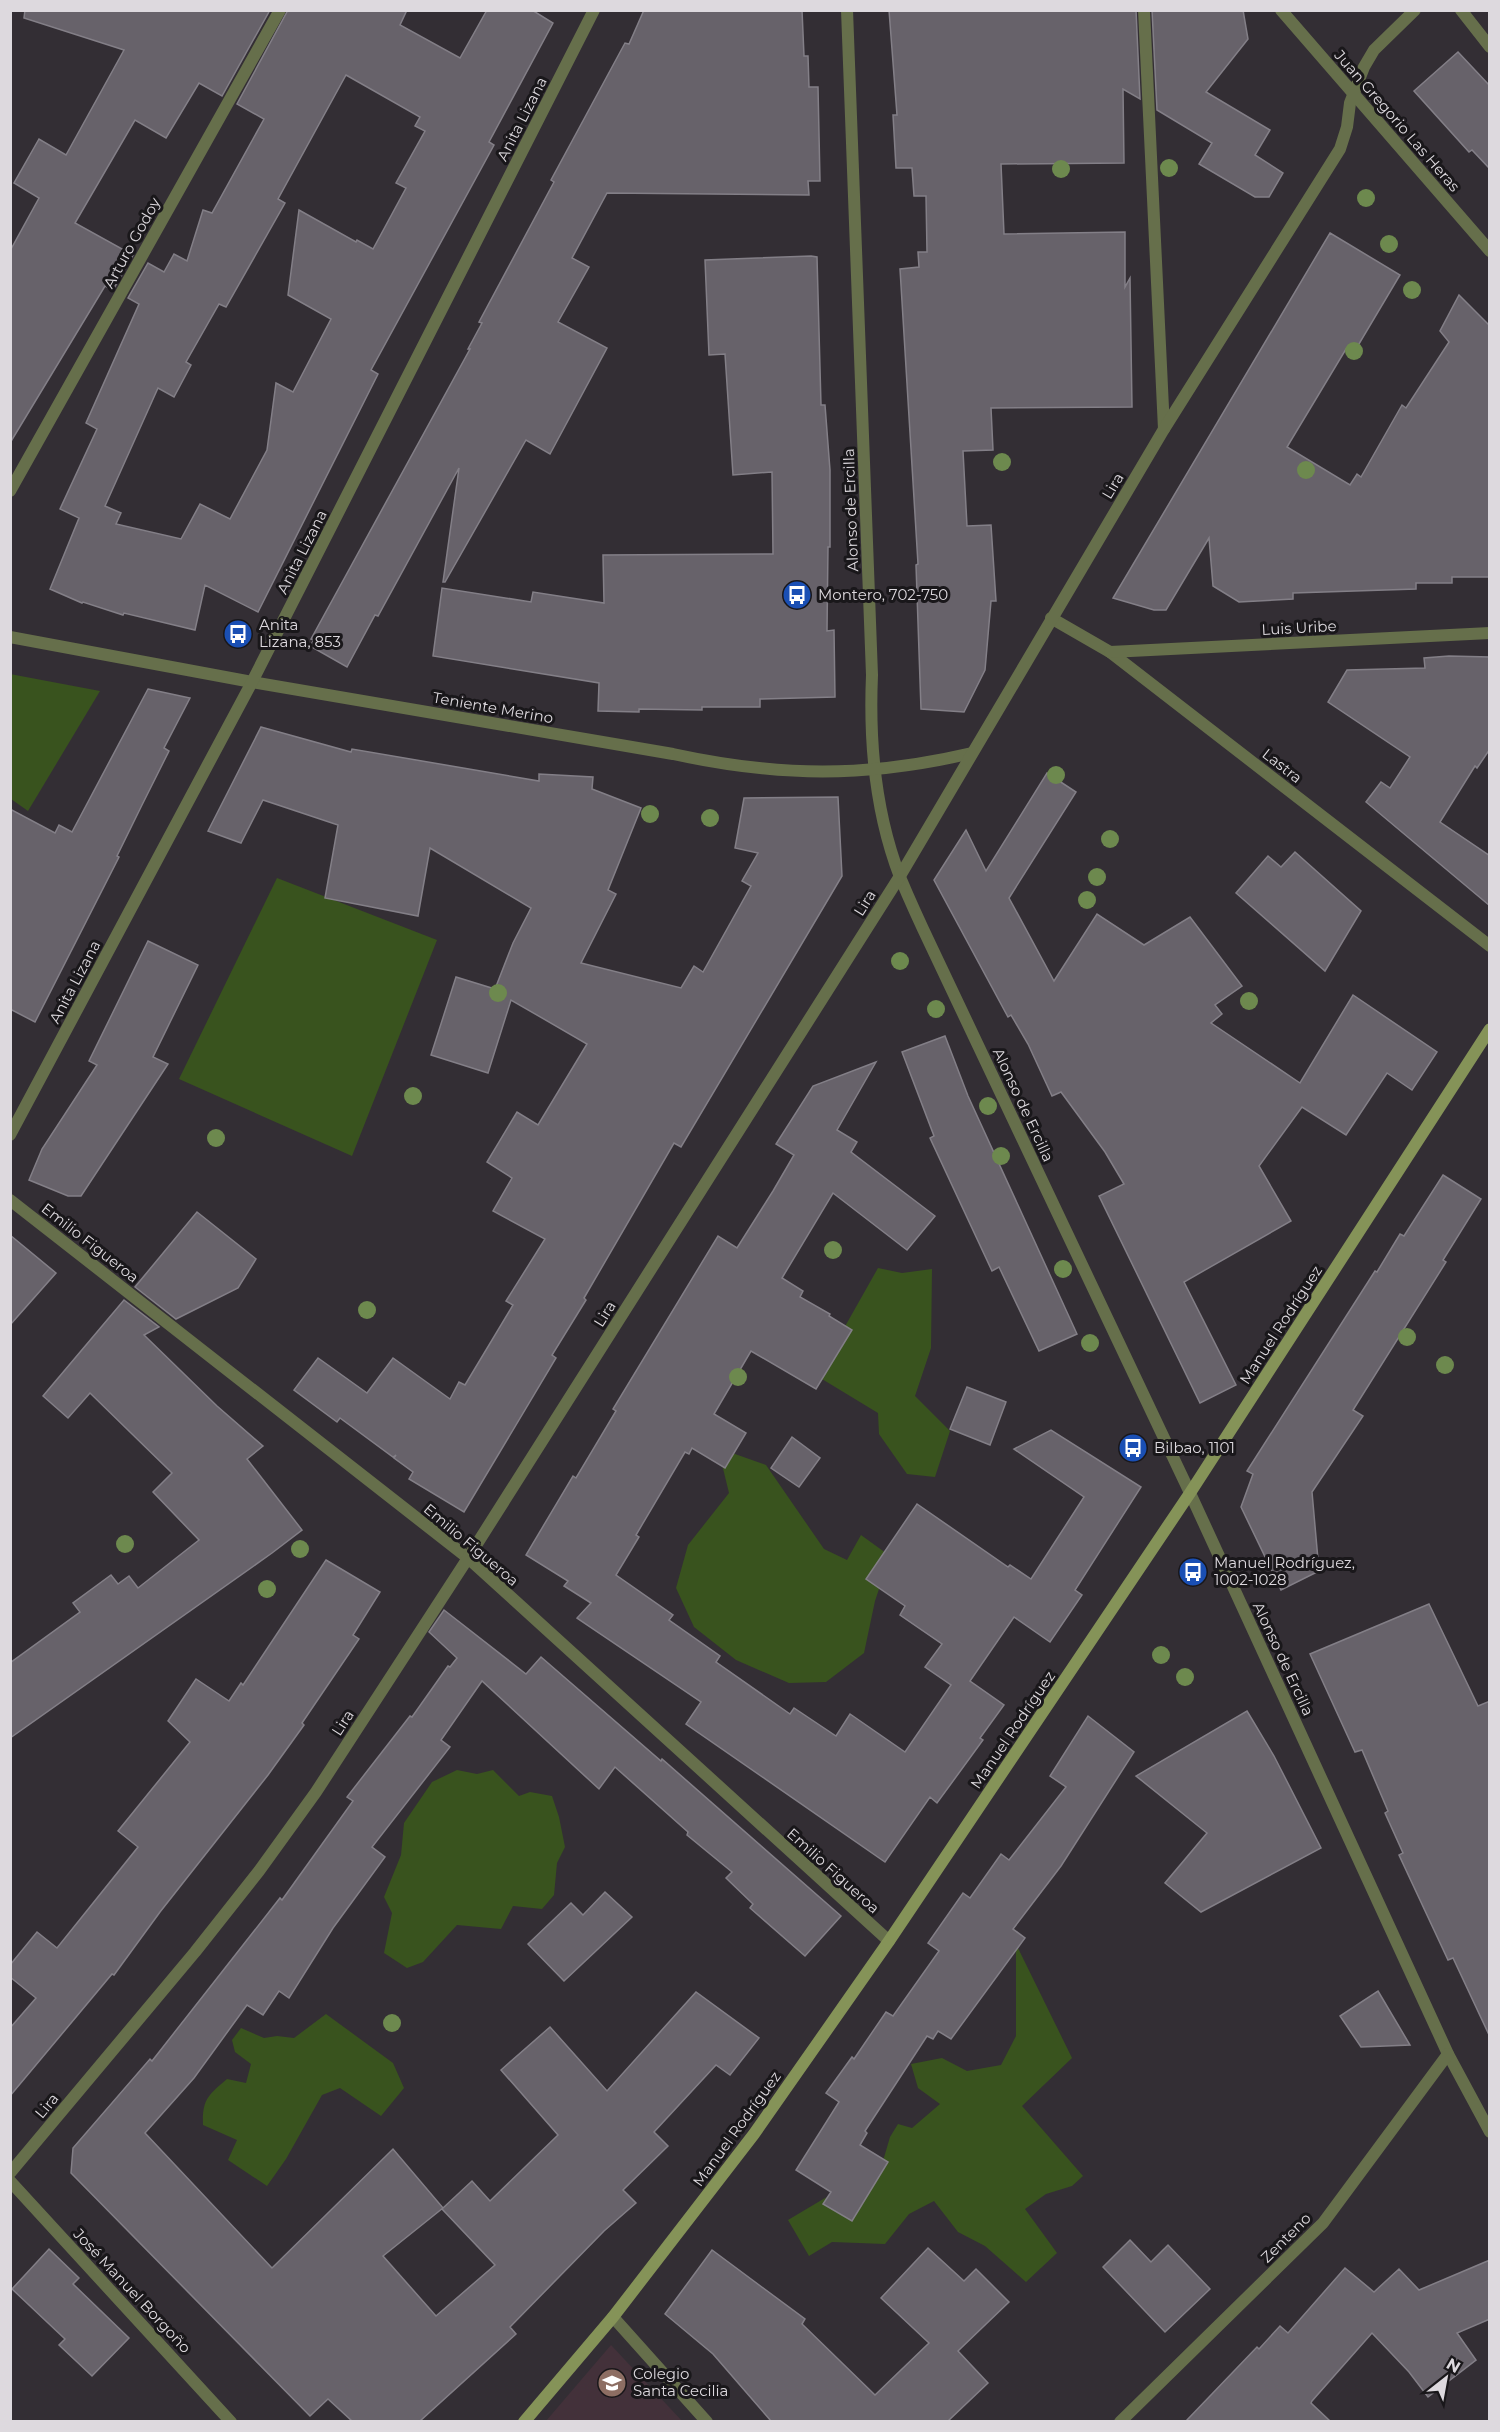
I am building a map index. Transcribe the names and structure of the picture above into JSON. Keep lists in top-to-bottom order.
{
  "streets": {
    "main road": ["Manuel Rodríguez"],
    "street": [
      "Anita Lizana",
      "Juan Gregorio Las Heras",
      "Arturo Godoy",
      "Lira",
      "Alonso de Ercilla",
      "Luis Uribe",
      "Teniente Merino",
      "Lastra",
      "Emilio Figueroa",
      "Zenteno",
      "José Manuel Borgoño"
    ]
  },
  "crossings": [
    ["Anita Lizana", "Teniente Merino"],
    ["Juan Gregorio Las Heras", "Lira"],
    ["Lira", "Alonso de Ercilla"],
    ["Lira", "Teniente Merino"],
    ["Lira", "Lastra"],
    ["Lira", "Emilio Figueroa"],
    ["Alonso de Ercilla", "Teniente Merino"],
    ["Alonso de Ercilla", "Manuel Rodríguez"],
    ["Alonso de Ercilla", "Zenteno"],
    ["Luis Uribe", "Lastra"],
    ["Emilio Figueroa", "Manuel Rodríguez"]
  ],
  "places": {
    "bus stop": [
      "Montero, 702-750",
      "Anita Lizana, 853",
      "Bilbao, 1101",
      "Manuel Rodríguez, 1002-1028"
    ],
    "school or university": ["Colegio Santa Cecilia"]
  },
  "north": "top right"
}
